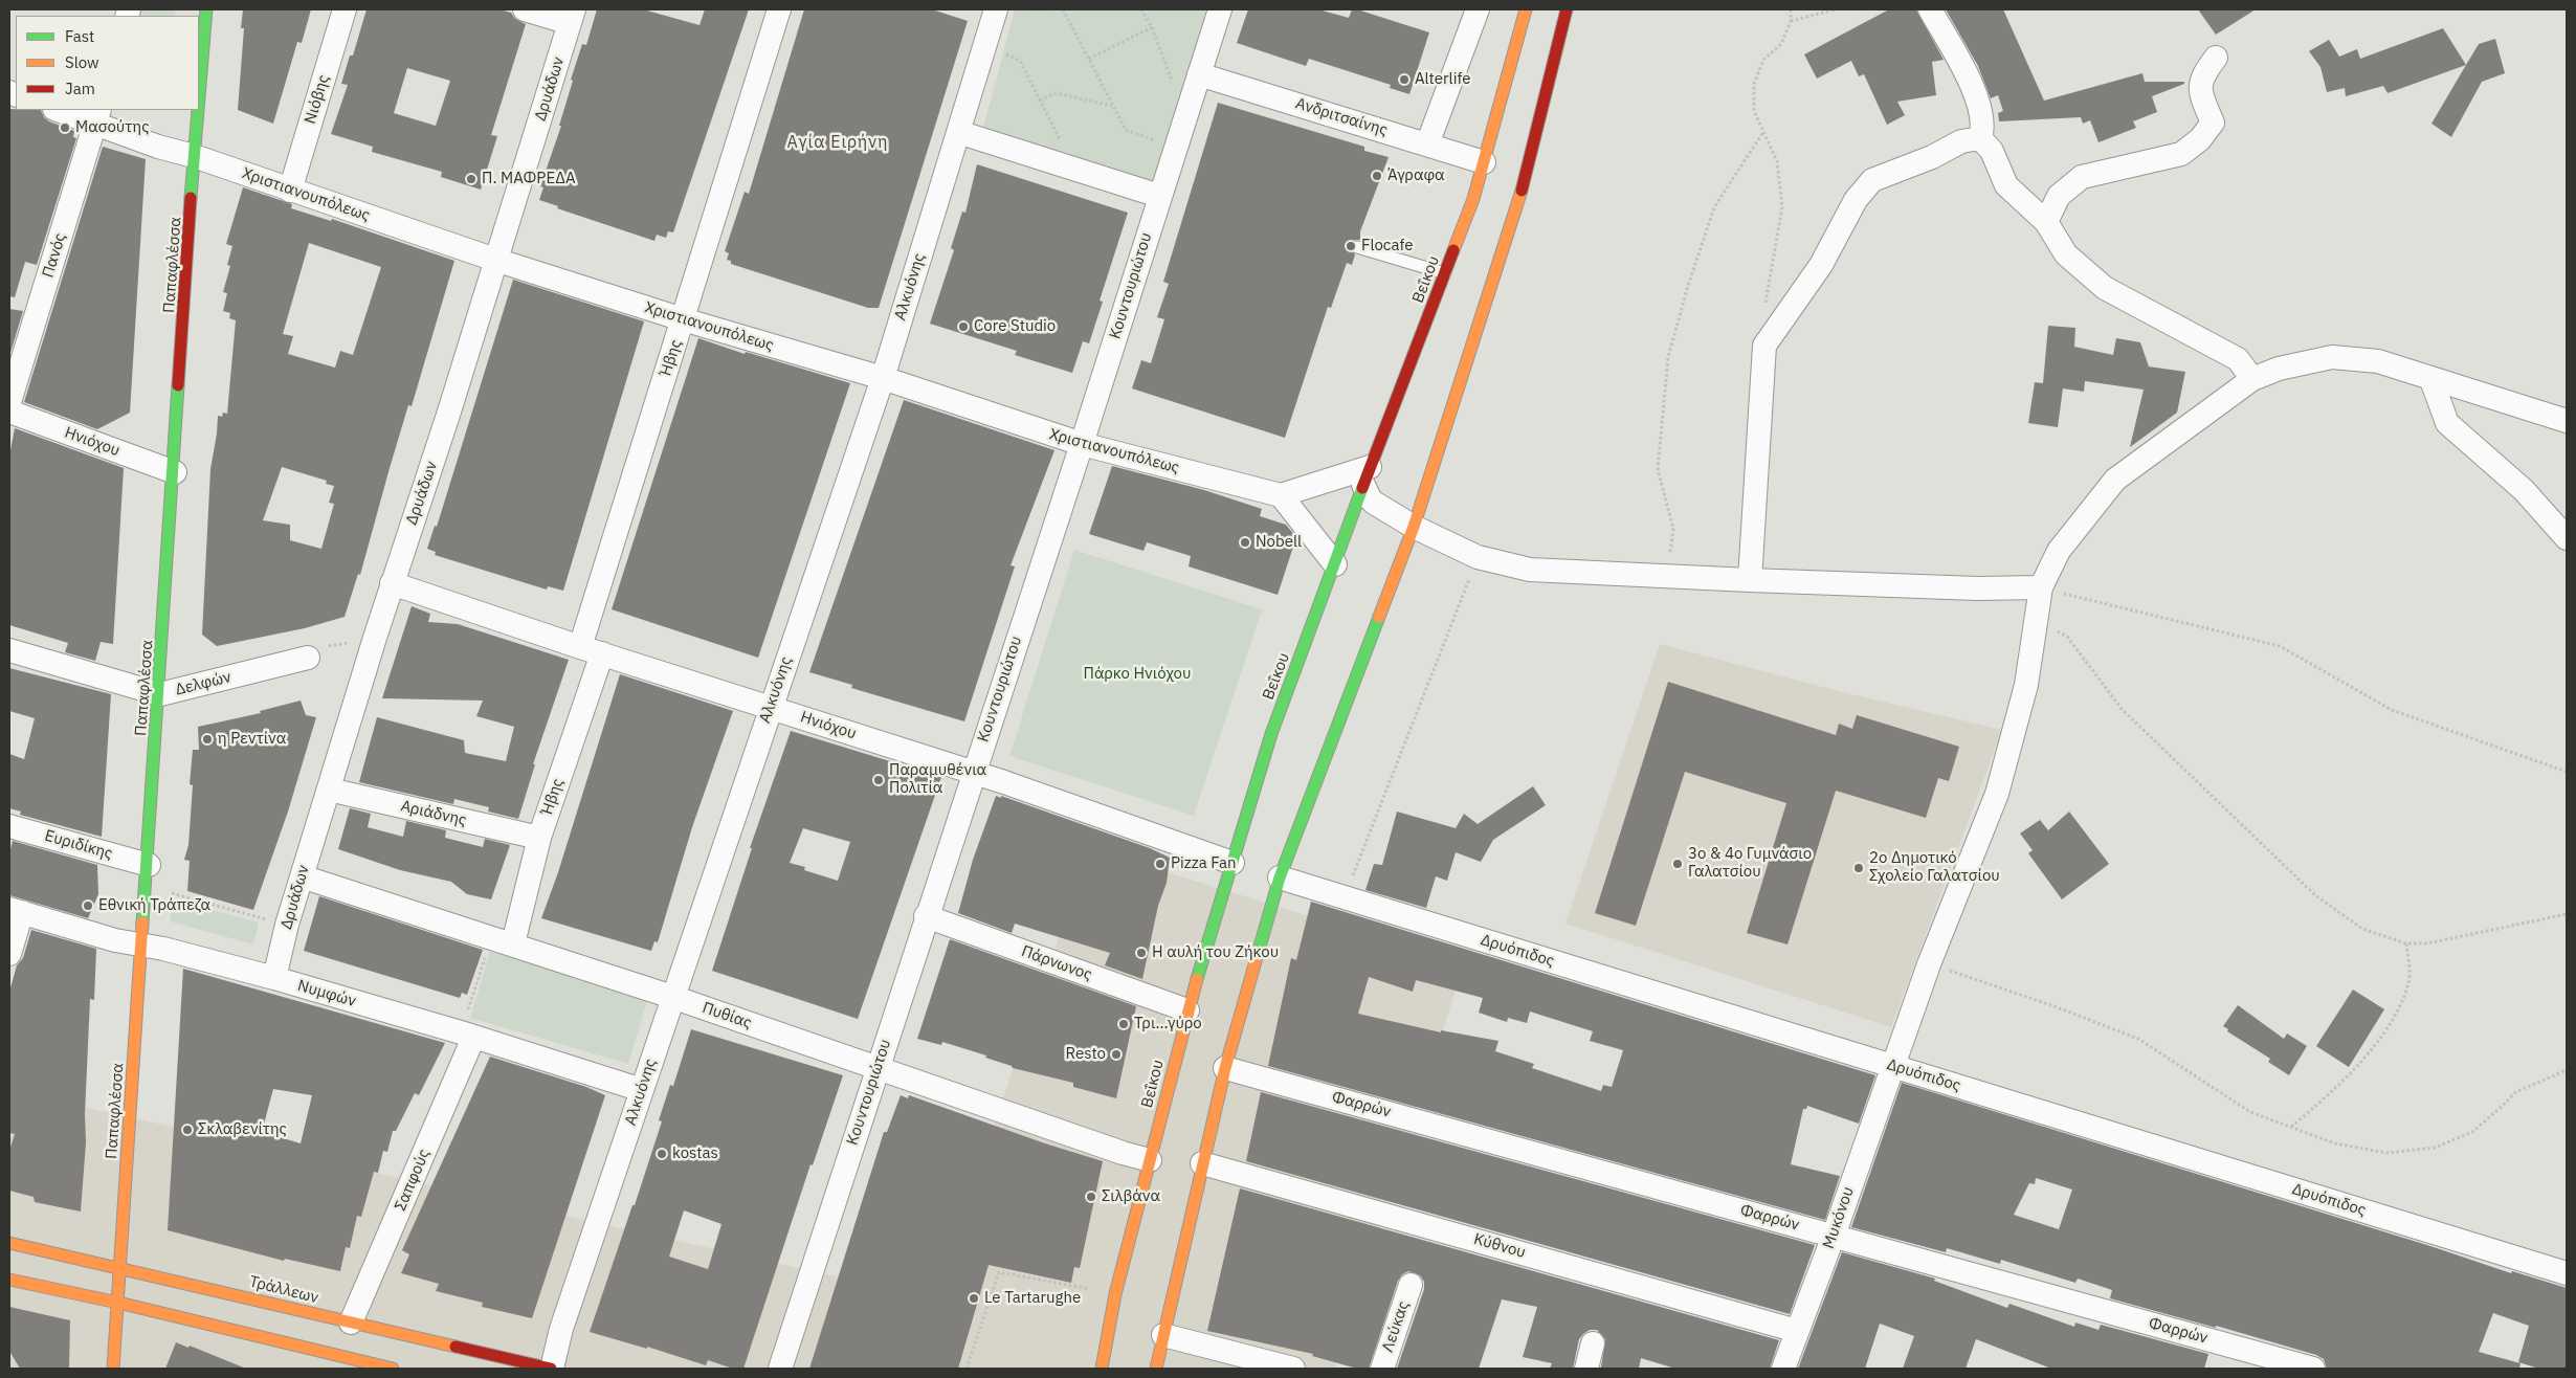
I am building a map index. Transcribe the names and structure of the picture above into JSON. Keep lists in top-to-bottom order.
{
  "streets": {
    "main road": ["Παπαφλέσσα", "Βεΐκου", "Τράλλεων"],
    "street": [
      "Δρυάδων",
      "Νιόβης",
      "Ανδριτσαίνης",
      "Χριστιανουπόλεως",
      "Πανός",
      "Κουντουριώτου",
      "Αλκυόνης",
      "Ήβης",
      "Ηνιόχου",
      "Δελφών",
      "Αριάδνης",
      "Ευριδίκης",
      "Δρυόπιδος",
      "Πάρνωνος",
      "Νυμφών",
      "Πυθίας",
      "Φαρρών",
      "Σαπφούς",
      "Μυκόνου",
      "Κύθνου",
      "Λεύκας"
    ]
  },
  "crossings": [
    ["Δρυάδων", "Χριστιανουπόλεως"],
    ["Δρυάδων", "Ηνιόχου"],
    ["Δρυάδων", "Αριάδνης"],
    ["Δρυάδων", "Νυμφών"],
    ["Δρυάδων", "Πυθίας"],
    ["Νιόβης", "Χριστιανουπόλεως"],
    ["Ανδριτσαίνης", "Βεΐκου"],
    ["Ανδριτσαίνης", "Κουντουριώτου"],
    ["Χριστιανουπόλεως", "Πανός"],
    ["Χριστιανουπόλεως", "Παπαφλέσσα"],
    ["Χριστιανουπόλεως", "Κουντουριώτου"],
    ["Χριστιανουπόλεως", "Αλκυόνης"],
    ["Χριστιανουπόλεως", "Ήβης"],
    ["Παπαφλέσσα", "Ηνιόχου"],
    ["Παπαφλέσσα", "Δελφών"],
    ["Παπαφλέσσα", "Ευριδίκης"],
    ["Παπαφλέσσα", "Νυμφών"],
    ["Παπαφλέσσα", "Τράλλεων"],
    ["Βεΐκου", "Ηνιόχου"],
    ["Βεΐκου", "Πάρνωνος"],
    ["Βεΐκου", "Πυθίας"],
    ["Κουντουριώτου", "Ηνιόχου"],
    ["Κουντουριώτου", "Πάρνωνος"],
    ["Κουντουριώτου", "Πυθίας"],
    ["Αλκυόνης", "Ηνιόχου"],
    ["Αλκυόνης", "Νυμφών"],
    ["Αλκυόνης", "Πυθίας"],
    ["Αλκυόνης", "Τράλλεων"],
    ["Ήβης", "Ηνιόχου"],
    ["Ήβης", "Αριάδνης"],
    ["Ήβης", "Πυθίας"],
    ["Δρυόπιδος", "Μυκόνου"],
    ["Νυμφών", "Σαπφούς"],
    ["Φαρρών", "Μυκόνου"],
    ["Σαπφούς", "Τράλλεων"],
    ["Μυκόνου", "Κύθνου"]
  ],
  "districts": ["Αγία Ειρήνη"],
  "parks": ["Πάρκο Ηνιόχου"],
  "places": [
    "Alterlife",
    "Μασούτης",
    "Άγραφα",
    "Π. ΜΑΦΡΕΔΑ",
    "Flocafe",
    "Core Studio",
    "Nobell",
    "η Ρεντίνα",
    "Παραμυθένια Πολιτία",
    "Pizza Fan",
    "3ο & 4ο Γυμνάσιο Γαλατσίου",
    "2ο Δημοτικό Σχολείο Γαλατσίου",
    "Εθνική Τράπεζα",
    "Η αυλή του Ζήκου",
    "Τρι...γύρο",
    "Resto",
    "Σκλαβενίτης",
    "kostas",
    "Σιλβάνα",
    "Le Tartarughe"
  ],
  "legend": ["Fast", "Slow", "Jam"]
}
